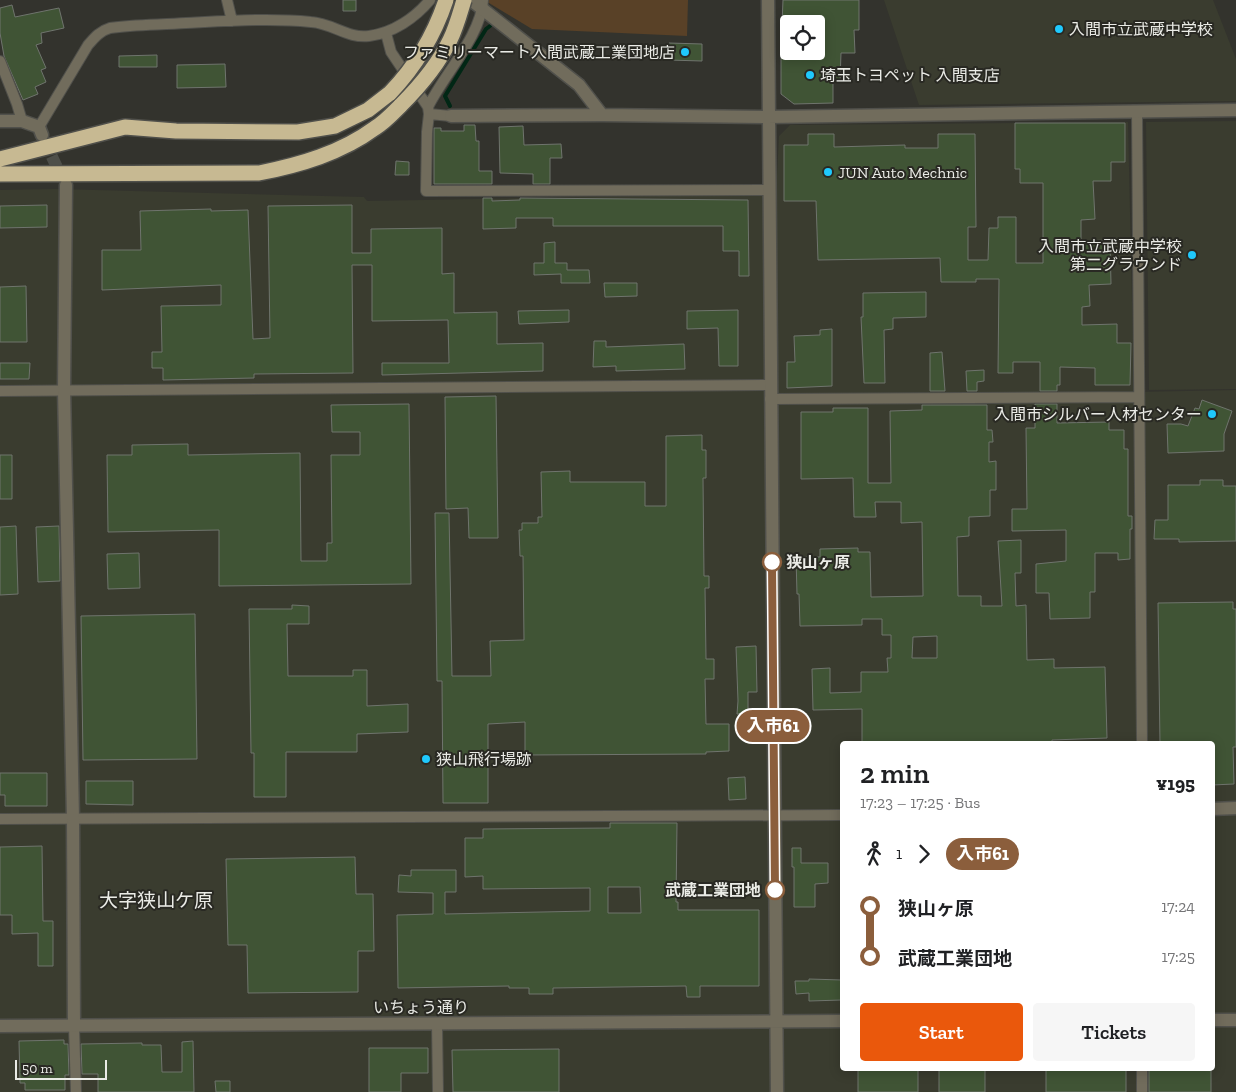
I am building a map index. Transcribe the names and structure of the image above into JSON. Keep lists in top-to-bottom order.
{
  "streets": {
    "street": ["いちょう通り"]
  },
  "districts": ["大字狭山ケ原"],
  "places": [
    "入間市立武蔵中学校",
    "ファミリーマート入間武蔵工業団地店",
    "埼玉トヨペット 入間支店",
    "JUN Auto Mechnic",
    "入間市立武蔵中学校 第二グラウンド",
    "入間市シルバー人材センター",
    "狭山ヶ原",
    "狭山飛行場跡",
    "武蔵工業団地"
  ],
  "lines": ["bus line 入市61"],
  "scale_bar": "50 m",
  "page": {
    "on_map": "入市61",
    "heading": ["2 min", "17:23 – 17:25 · Bus", "¥195"],
    "legs": ["1", "入市61"],
    "list": [
      {
        "name": "狭山ヶ原",
        "value": "17:24"
      },
      {
        "name": "武蔵工業団地",
        "value": "17:25"
      }
    ],
    "buttons": ["Start", "Tickets"],
    "scale": "50 m"
  }
}
